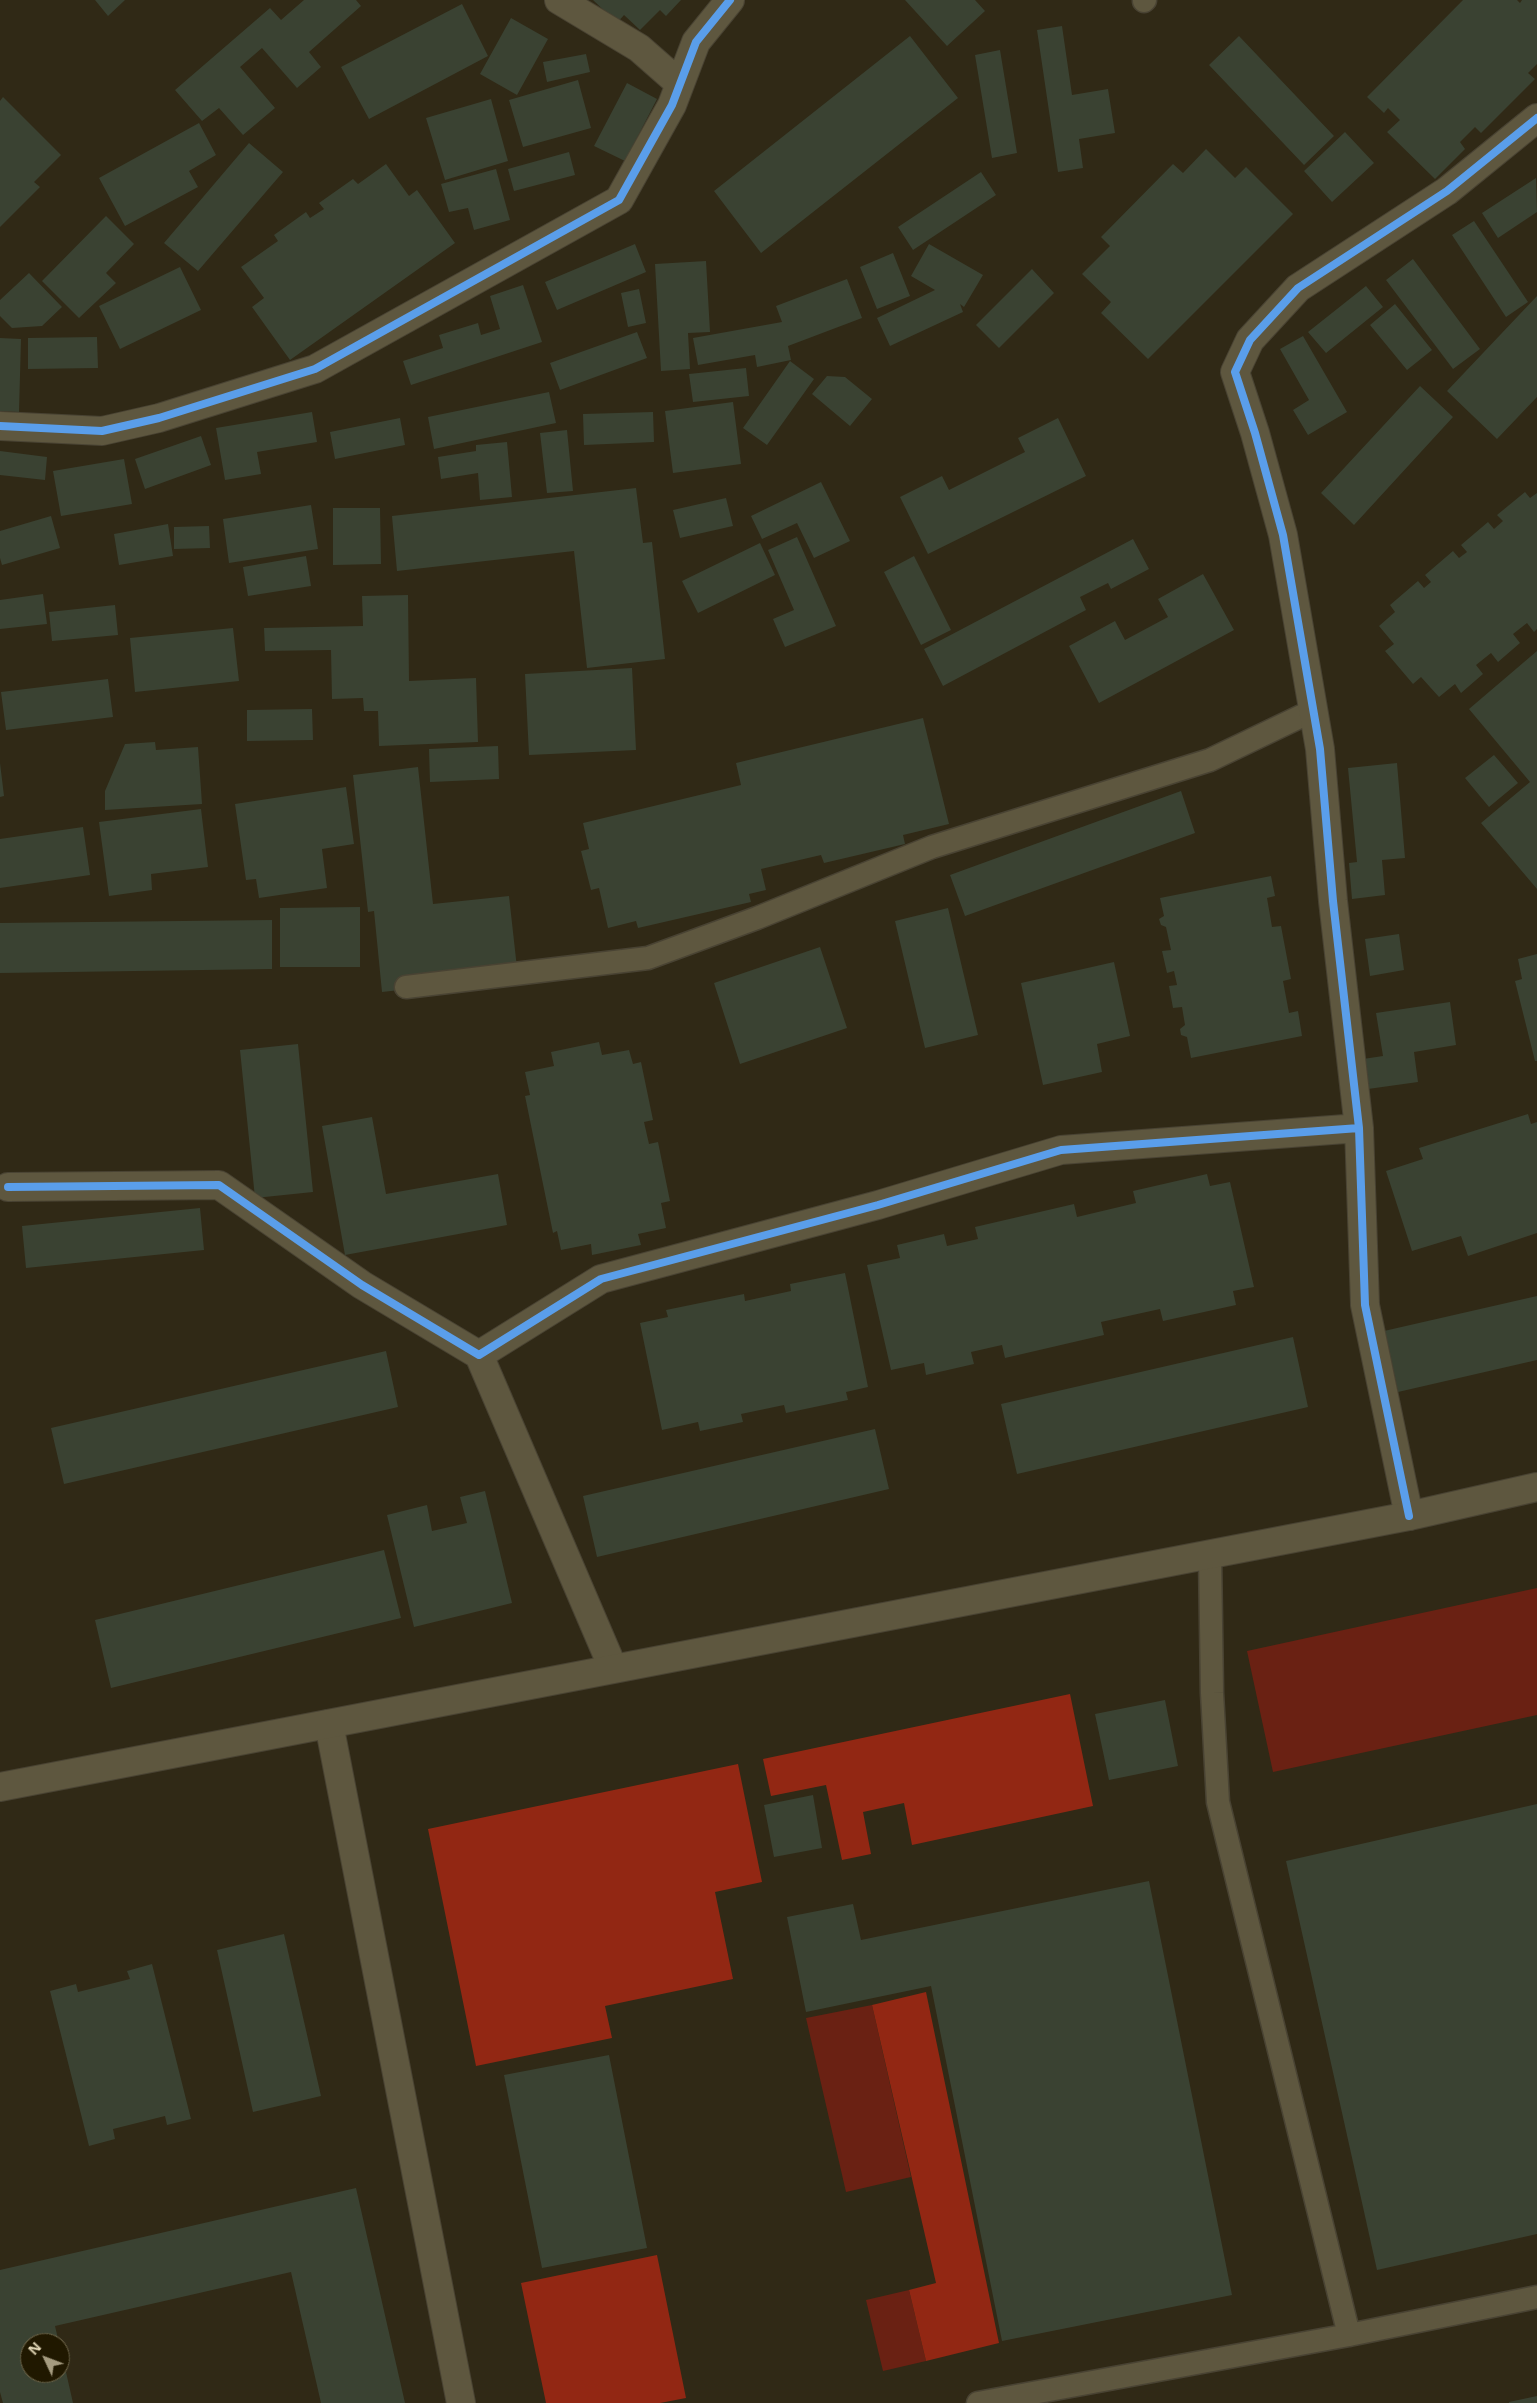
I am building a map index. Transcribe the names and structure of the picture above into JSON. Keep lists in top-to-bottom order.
{
  "north": "top left"
}
